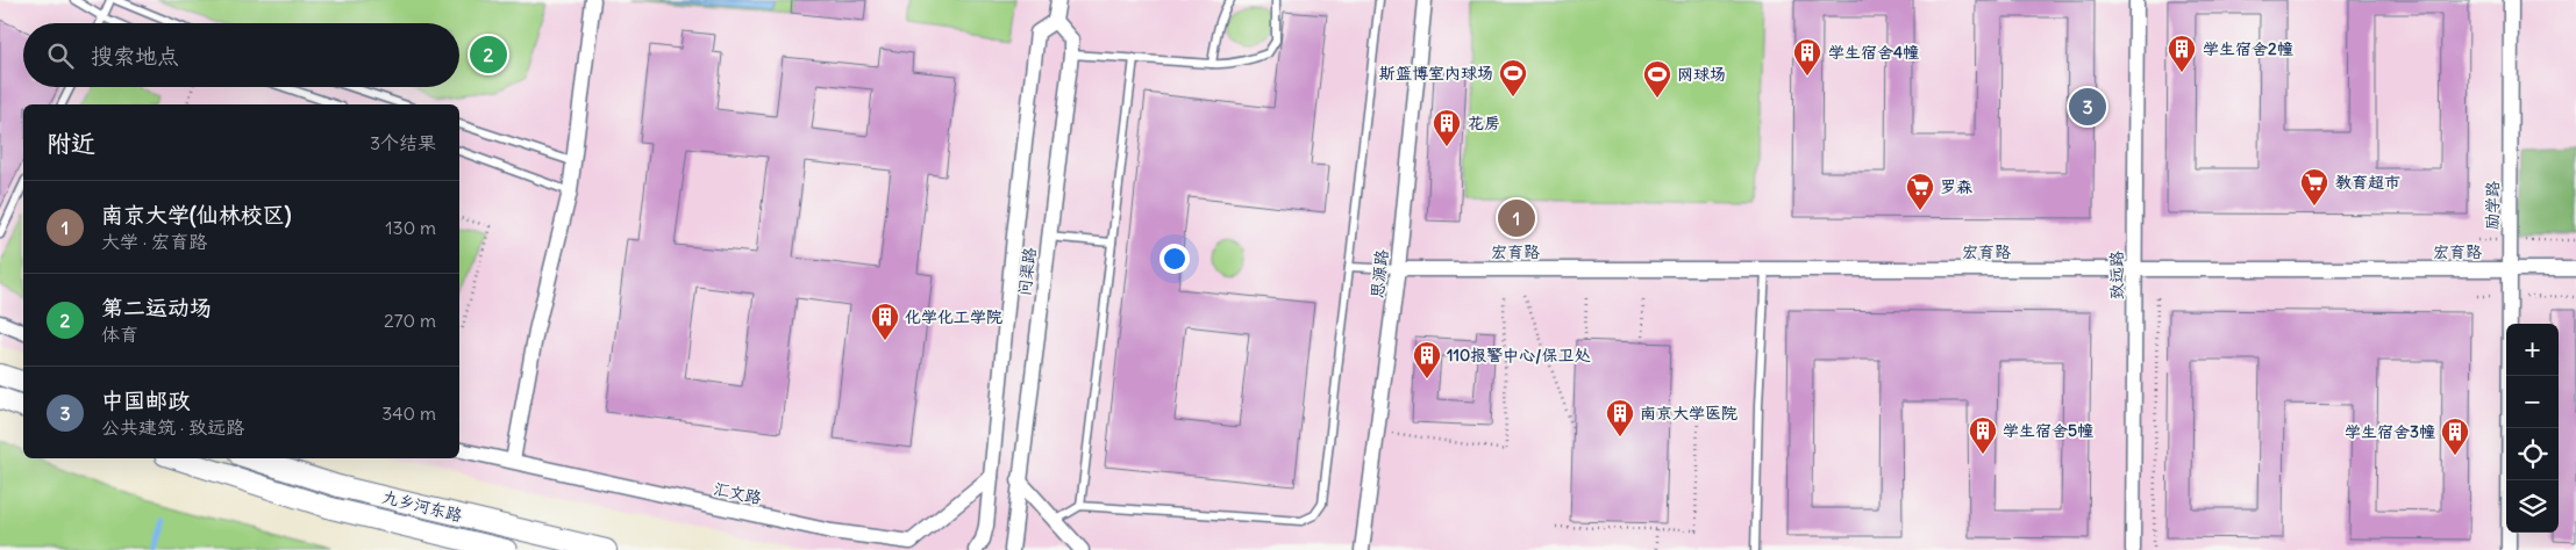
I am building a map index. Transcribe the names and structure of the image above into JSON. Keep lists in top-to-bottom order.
{
  "streets": {
    "main road": ["九乡河东路"],
    "street": [
      "励学路",
      "宏育路",
      "问渠路",
      "思源路",
      "致远路",
      "汇文路"
    ]
  },
  "crossings": [
    ["励学路", "宏育路"],
    ["宏育路", "思源路"],
    ["宏育路", "致远路"],
    ["问渠路", "汇文路"]
  ],
  "places": {
    "building": [
      "学生宿舍2幢",
      "学生宿舍4幢",
      "花房",
      "化学化工学院",
      "110报警中心/保卫处",
      "南京大学医院",
      "学生宿舍5幢",
      "学生宿舍3幢"
    ],
    "sports": ["斯篮博室内球场", "网球场"],
    "supermarket": ["教育超市", "罗森"]
  },
  "page": {
    "search": "搜索地点",
    "pins": ["2", "3", "1"],
    "heading": ["附近", "3个结果"],
    "list": [
      {
        "mark": "1",
        "name": "南京大学(仙林校区)",
        "note": "大学 · 宏育路",
        "value": "130 m"
      },
      {
        "mark": "2",
        "name": "第二运动场",
        "note": "体育",
        "value": "270 m"
      },
      {
        "mark": "3",
        "name": "中国邮政",
        "note": "公共建筑 · 致远路",
        "value": "340 m"
      }
    ],
    "map_buttons": ["+", "−"]
  }
}
